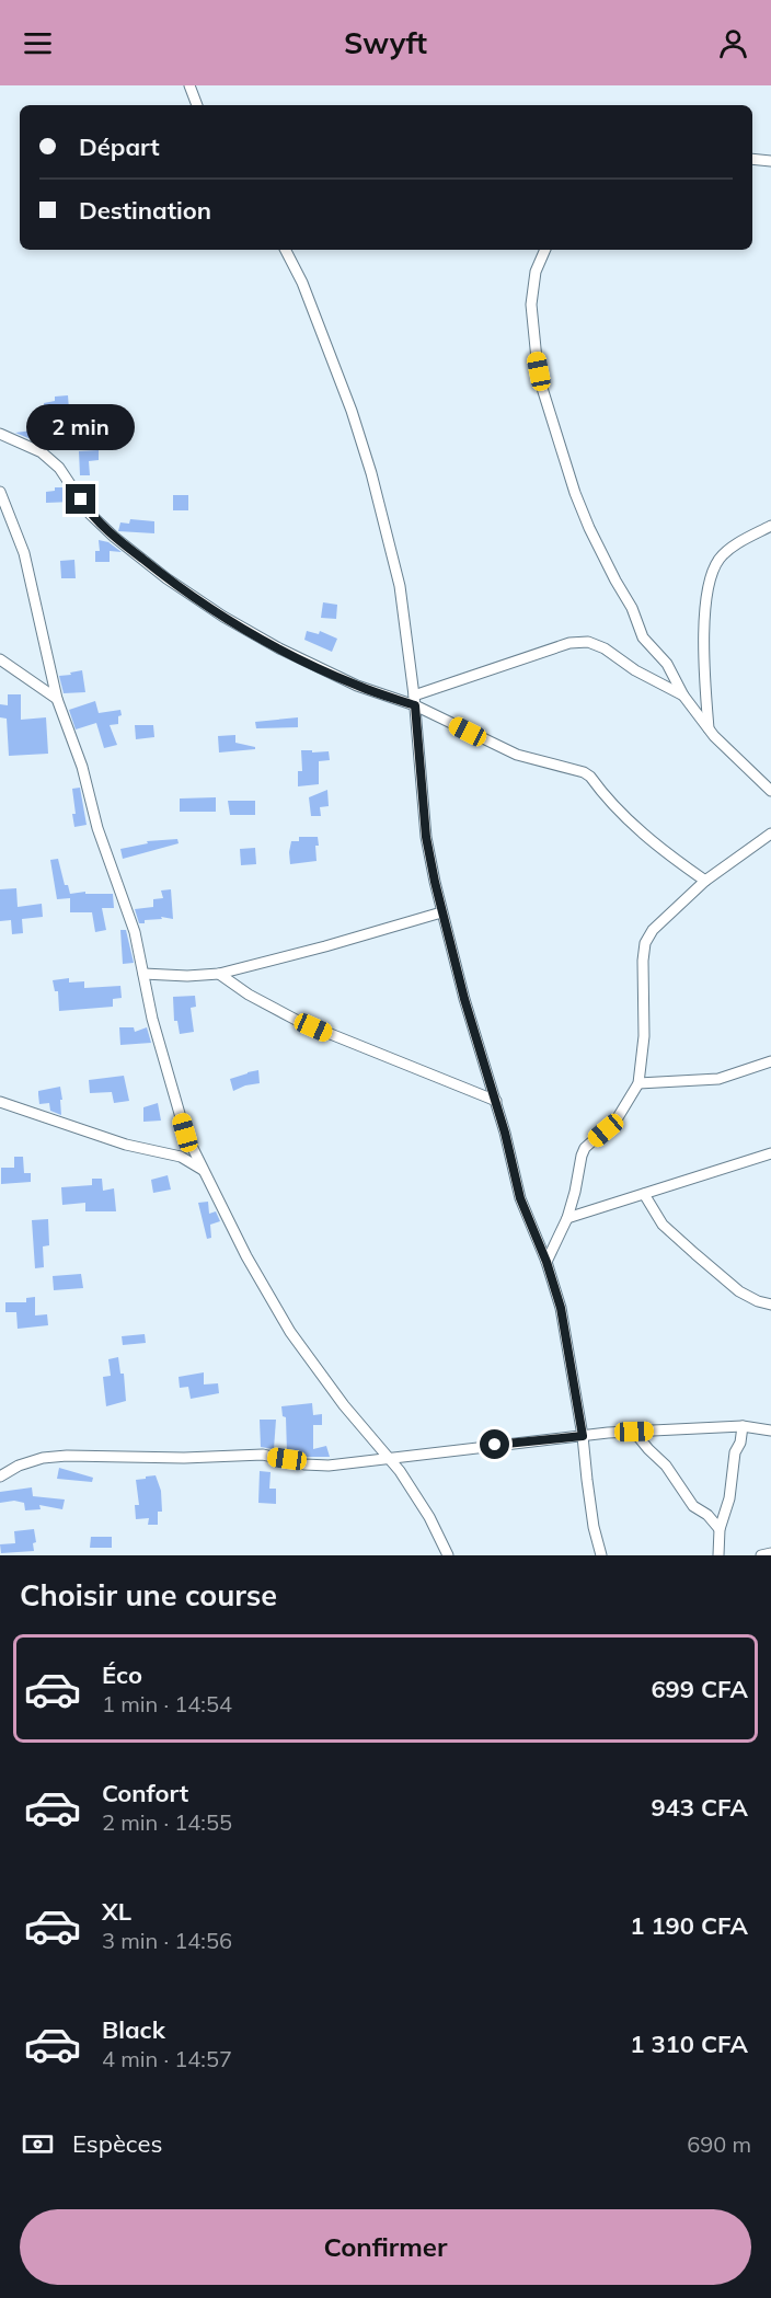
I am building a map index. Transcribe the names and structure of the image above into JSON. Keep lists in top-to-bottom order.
{
  "page": {
    "header": "Swyft",
    "banner": ["Départ", "Destination"],
    "bubble": "2 min",
    "heading": "Choisir une course",
    "list": [
      {
        "name": "Éco",
        "note": "1 min · 14:54",
        "value": "699 CFA"
      },
      {
        "name": "Confort",
        "note": "2 min · 14:55",
        "value": "943 CFA"
      },
      {
        "name": "XL",
        "note": "3 min · 14:56",
        "value": "1 190 CFA"
      },
      {
        "name": "Black",
        "note": "4 min · 14:57",
        "value": "1 310 CFA"
      }
    ],
    "pay": ["Espèces", "690 m"],
    "buttons": "Confirmer"
  }
}
